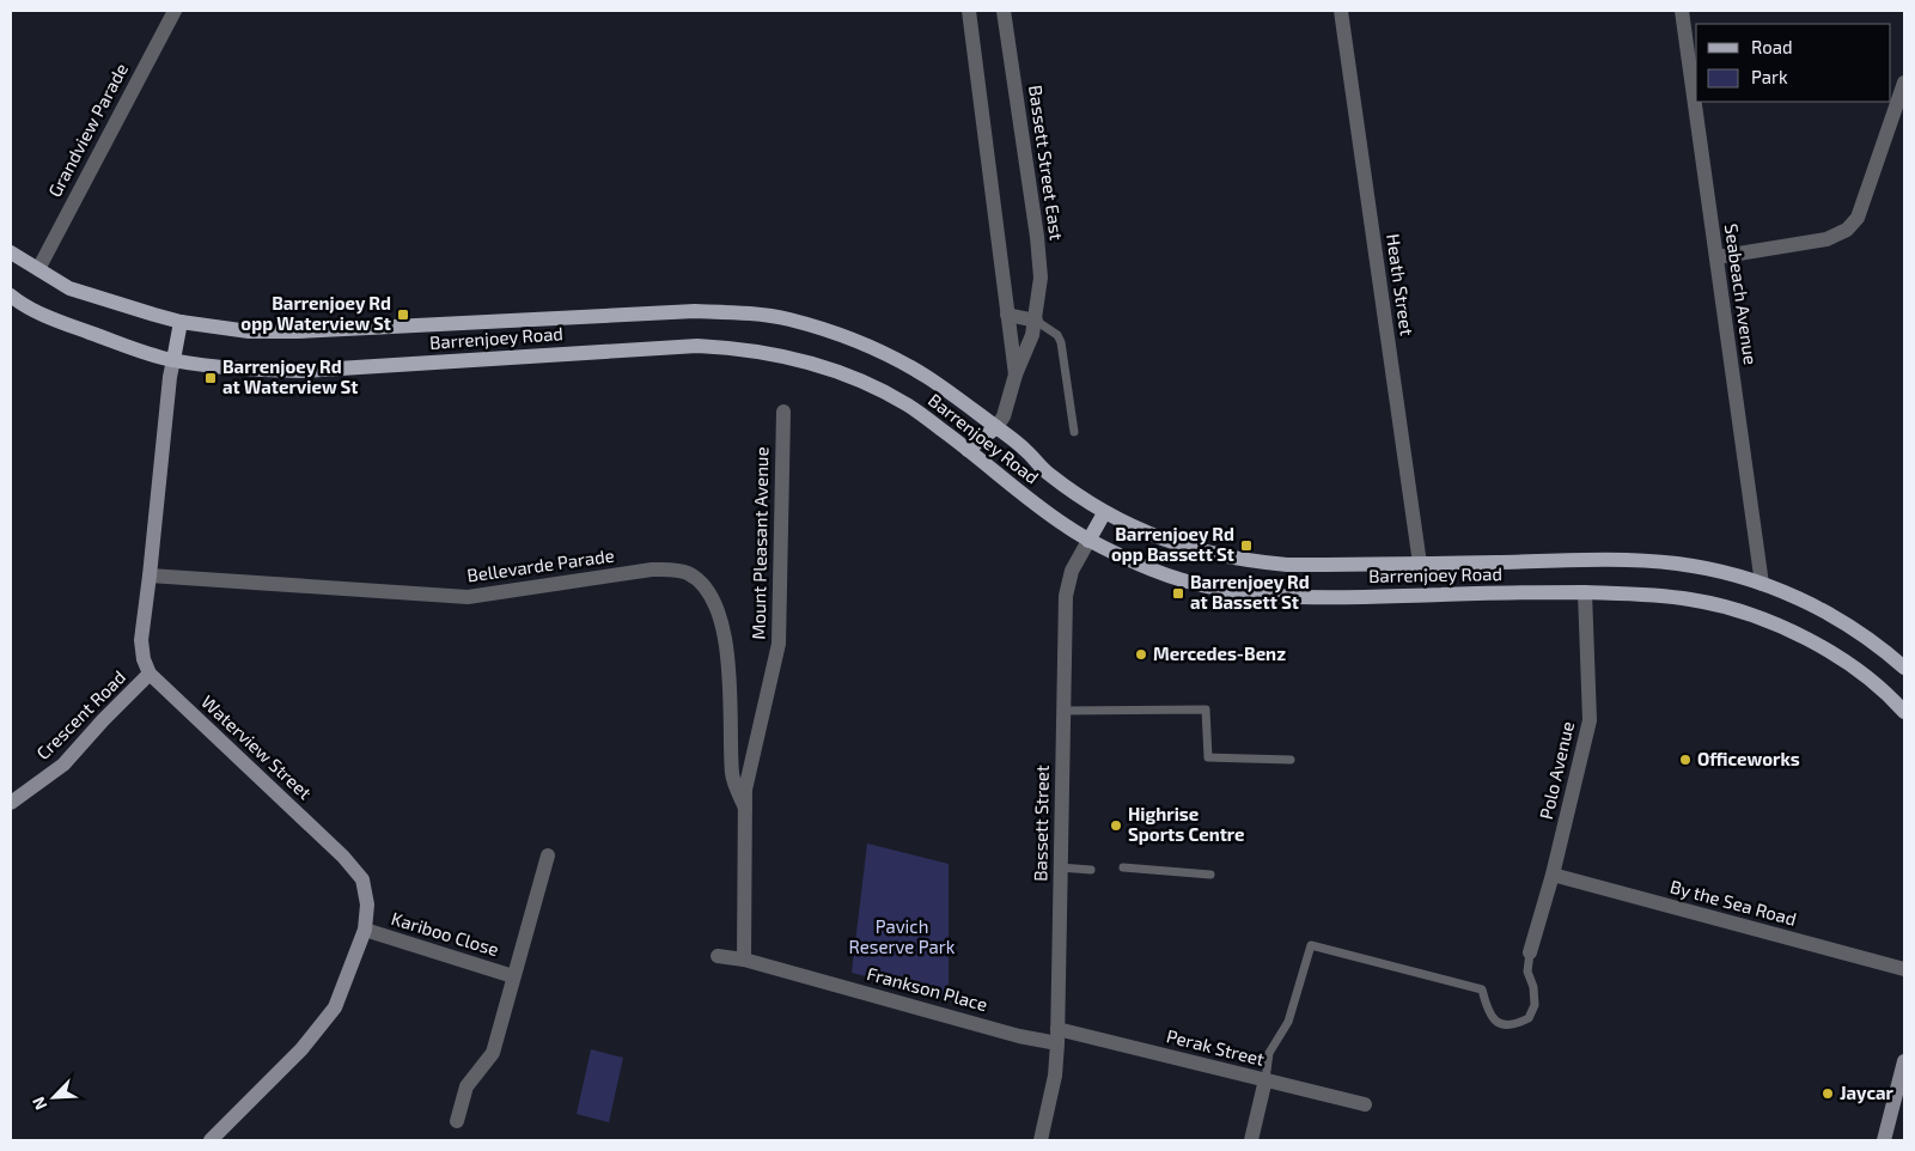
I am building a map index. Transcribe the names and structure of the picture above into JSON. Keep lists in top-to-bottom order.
{
  "streets": {
    "main road": ["Bassett Street East", "Barrenjoey Road", "Bassett Street"],
    "street": [
      "Grandview Parade",
      "Heath Street",
      "Seabeach Avenue",
      "Mount Pleasant Avenue",
      "Bellevarde Parade",
      "Crescent Road",
      "Waterview Street",
      "Polo Avenue",
      "By the Sea Road",
      "Kariboo Close",
      "Frankson Place",
      "Perak Street"
    ]
  },
  "crossings": [
    ["Grandview Parade", "Barrenjoey Road"],
    ["Bassett Street East", "Barrenjoey Road"],
    ["Heath Street", "Barrenjoey Road"],
    ["Seabeach Avenue", "Barrenjoey Road"],
    ["Barrenjoey Road", "Polo Avenue"],
    ["Barrenjoey Road", "Bassett Street"],
    ["Mount Pleasant Avenue", "Bellevarde Parade"],
    ["Mount Pleasant Avenue", "Frankson Place"],
    ["Crescent Road", "Waterview Street"],
    ["Waterview Street", "Kariboo Close"],
    ["Polo Avenue", "By the Sea Road"],
    ["Bassett Street", "Frankson Place"],
    ["Bassett Street", "Perak Street"],
    ["Frankson Place", "Perak Street"]
  ],
  "parks": ["Pavich Reserve Park"],
  "places": {
    "transit": [
      "Barrenjoey Rd opp Waterview St",
      "Barrenjoey Rd at Waterview St",
      "Barrenjoey Rd opp Bassett St",
      "Barrenjoey Rd at Bassett St"
    ],
    "other": [
      "Mercedes-Benz",
      "Officeworks",
      "Highrise Sports Centre",
      "Jaycar"
    ]
  },
  "legend": ["Road", "Park"],
  "north": "bottom left"
}
